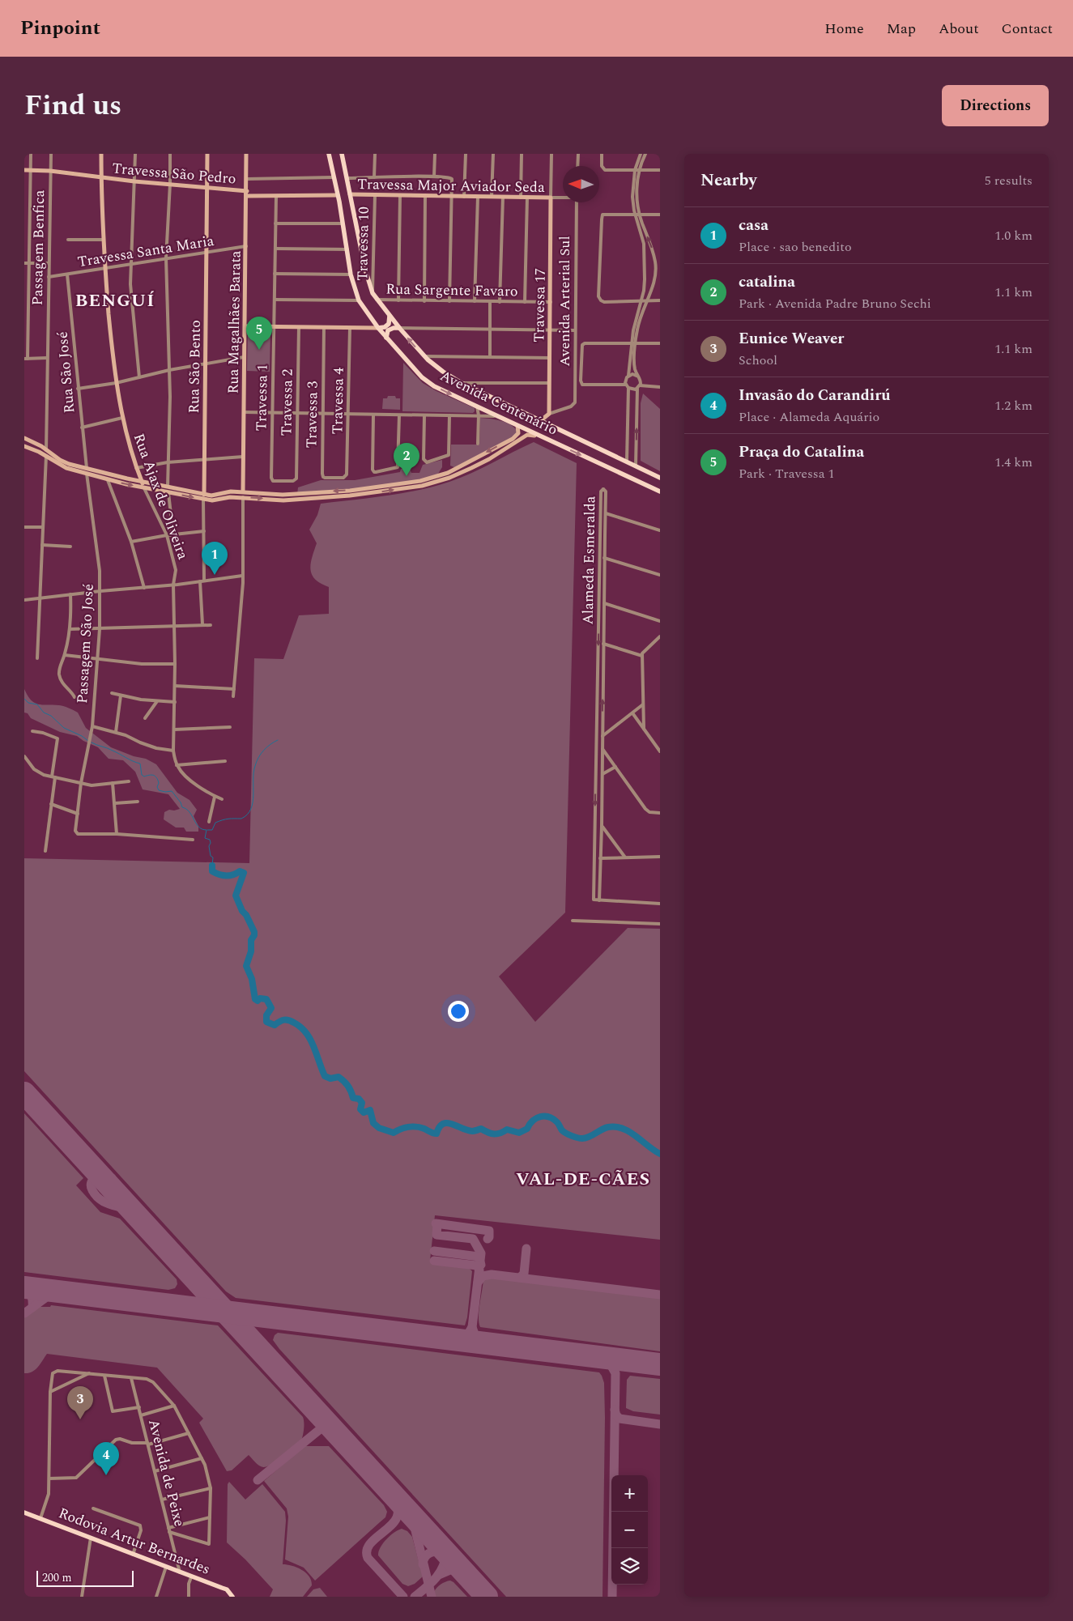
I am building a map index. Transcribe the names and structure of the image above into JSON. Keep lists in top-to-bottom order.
{
  "streets": {
    "main road": ["Avenida Centenário", "Rodovia Artur Bernardes"],
    "street": [
      "Travessa São Pedro",
      "Travessa Major Aviador Seda",
      "Travessa 10",
      "Passagem Benfica",
      "Travessa Santa Maria",
      "Rua Sargente Favaro",
      "Avenida Arterial Sul",
      "Travessa 17",
      "Rua Magalhães Barata",
      "Rua São Bento",
      "Rua São José",
      "Travessa 1",
      "Travessa 4",
      "Travessa 2",
      "Travessa 3",
      "Rua Ajax de Oliveira",
      "Alameda Esmeralda",
      "Passagem São José",
      "Avenida de Peixe"
    ]
  },
  "crossings": [
    ["Travessa São Pedro", "Travessa Major Aviador Seda"],
    ["Travessa São Pedro", "Passagem Benfica"],
    ["Travessa São Pedro", "Rua Magalhães Barata"],
    ["Travessa São Pedro", "Rua São Bento"],
    ["Travessa São Pedro", "Rua Ajax de Oliveira"],
    ["Travessa Major Aviador Seda", "Travessa 10"],
    ["Travessa Major Aviador Seda", "Travessa 17"],
    ["Travessa Major Aviador Seda", "Rua Magalhães Barata"],
    ["Travessa Major Aviador Seda", "Travessa 1"],
    ["Travessa Major Aviador Seda", "Avenida Centenário"],
    ["Travessa 10", "Avenida Centenário"],
    ["Passagem Benfica", "Travessa Santa Maria"],
    ["Travessa Santa Maria", "Rua Magalhães Barata"],
    ["Travessa Santa Maria", "Rua São Bento"],
    ["Travessa Santa Maria", "Rua São José"],
    ["Travessa Santa Maria", "Rua Ajax de Oliveira"],
    ["Rua Sargente Favaro", "Travessa 17"],
    ["Rua Sargente Favaro", "Avenida Centenário"],
    ["Avenida Arterial Sul", "Travessa 17"],
    ["Travessa 1", "Travessa 2"],
    ["Travessa 4", "Travessa 3"],
    ["Avenida de Peixe", "Rodovia Artur Bernardes"]
  ],
  "districts": ["BENGUÍ", "VAL-DE-CÃES"],
  "scale_bar": "200 m",
  "north": "left",
  "page": {
    "header": "Pinpoint",
    "nav": [
      "Home",
      "Map",
      "About",
      "Contact"
    ],
    "title": "Find us",
    "buttons": "Directions",
    "heading": ["Nearby", "5 results"],
    "list": [
      {
        "mark": "1",
        "name": "casa",
        "note": "Place · sao benedito",
        "value": "1.0 km"
      },
      {
        "mark": "2",
        "name": "catalina",
        "note": "Park · Avenida Padre Bruno Sechi",
        "value": "1.1 km"
      },
      {
        "mark": "3",
        "name": "Eunice Weaver",
        "note": "School",
        "value": "1.1 km"
      },
      {
        "mark": "4",
        "name": "Invasão do Carandirú",
        "note": "Place · Alameda Aquário",
        "value": "1.2 km"
      },
      {
        "mark": "5",
        "name": "Praça do Catalina",
        "note": "Park · Travessa 1",
        "value": "1.4 km"
      }
    ],
    "pins": [
      "5",
      "2",
      "1",
      "3",
      "4"
    ],
    "map_buttons": ["+", "−"],
    "scale": "200 m"
  }
}
